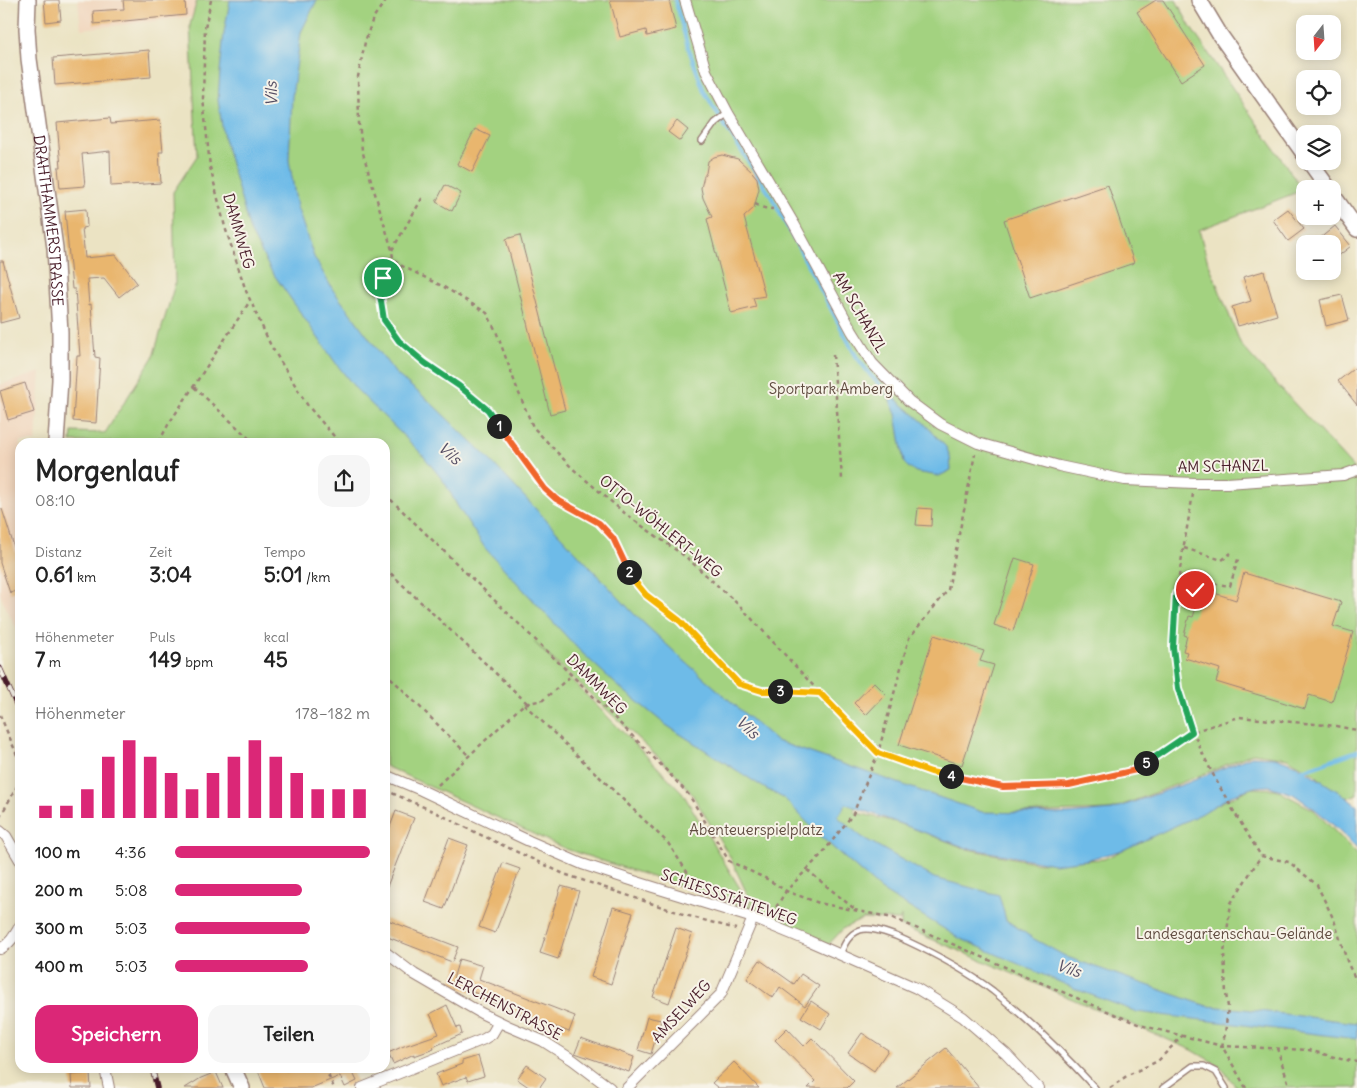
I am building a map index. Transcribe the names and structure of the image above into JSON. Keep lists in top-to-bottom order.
{
  "streets": {
    "main road": ["DRAHTHAMMERSTRASSE"],
    "street": [
      "AM SCHANZL",
      "SCHIESSSTÄTTEWEG",
      "LERCHENSTRASSE",
      "AMSELWEG"
    ],
    "path": ["DAMMWEG", "OTTO-WÖHLERT-WEG"]
  },
  "crossings": [
    ["SCHIESSSTÄTTEWEG", "AMSELWEG"]
  ],
  "water": ["Vils"],
  "parks": ["Sportpark Amberg", "Abenteuerspielplatz", "Landesgartenschau-Gelände"],
  "north": "bottom",
  "page": {
    "map_buttons": ["+", "−"],
    "pins": [
      "1",
      "2",
      "3",
      "5",
      "4"
    ],
    "heading": ["Morgenlauf", "08:10"],
    "stats": [
      ["Distanz", "0.61 km"],
      ["Zeit", "3:04"],
      ["Tempo", "5:01 /km"],
      ["Höhenmeter", "7 m"],
      ["Puls", "149 bpm"],
      ["kcal", "45"]
    ],
    "chart": ["Höhenmeter", "178–182 m"],
    "list": [
      {
        "name": "100 m",
        "note": "4:36"
      },
      {
        "name": "200 m",
        "note": "5:08"
      },
      {
        "name": "300 m",
        "note": "5:03"
      },
      {
        "name": "400 m",
        "note": "5:03"
      }
    ],
    "buttons": ["Speichern", "Teilen"]
  }
}
